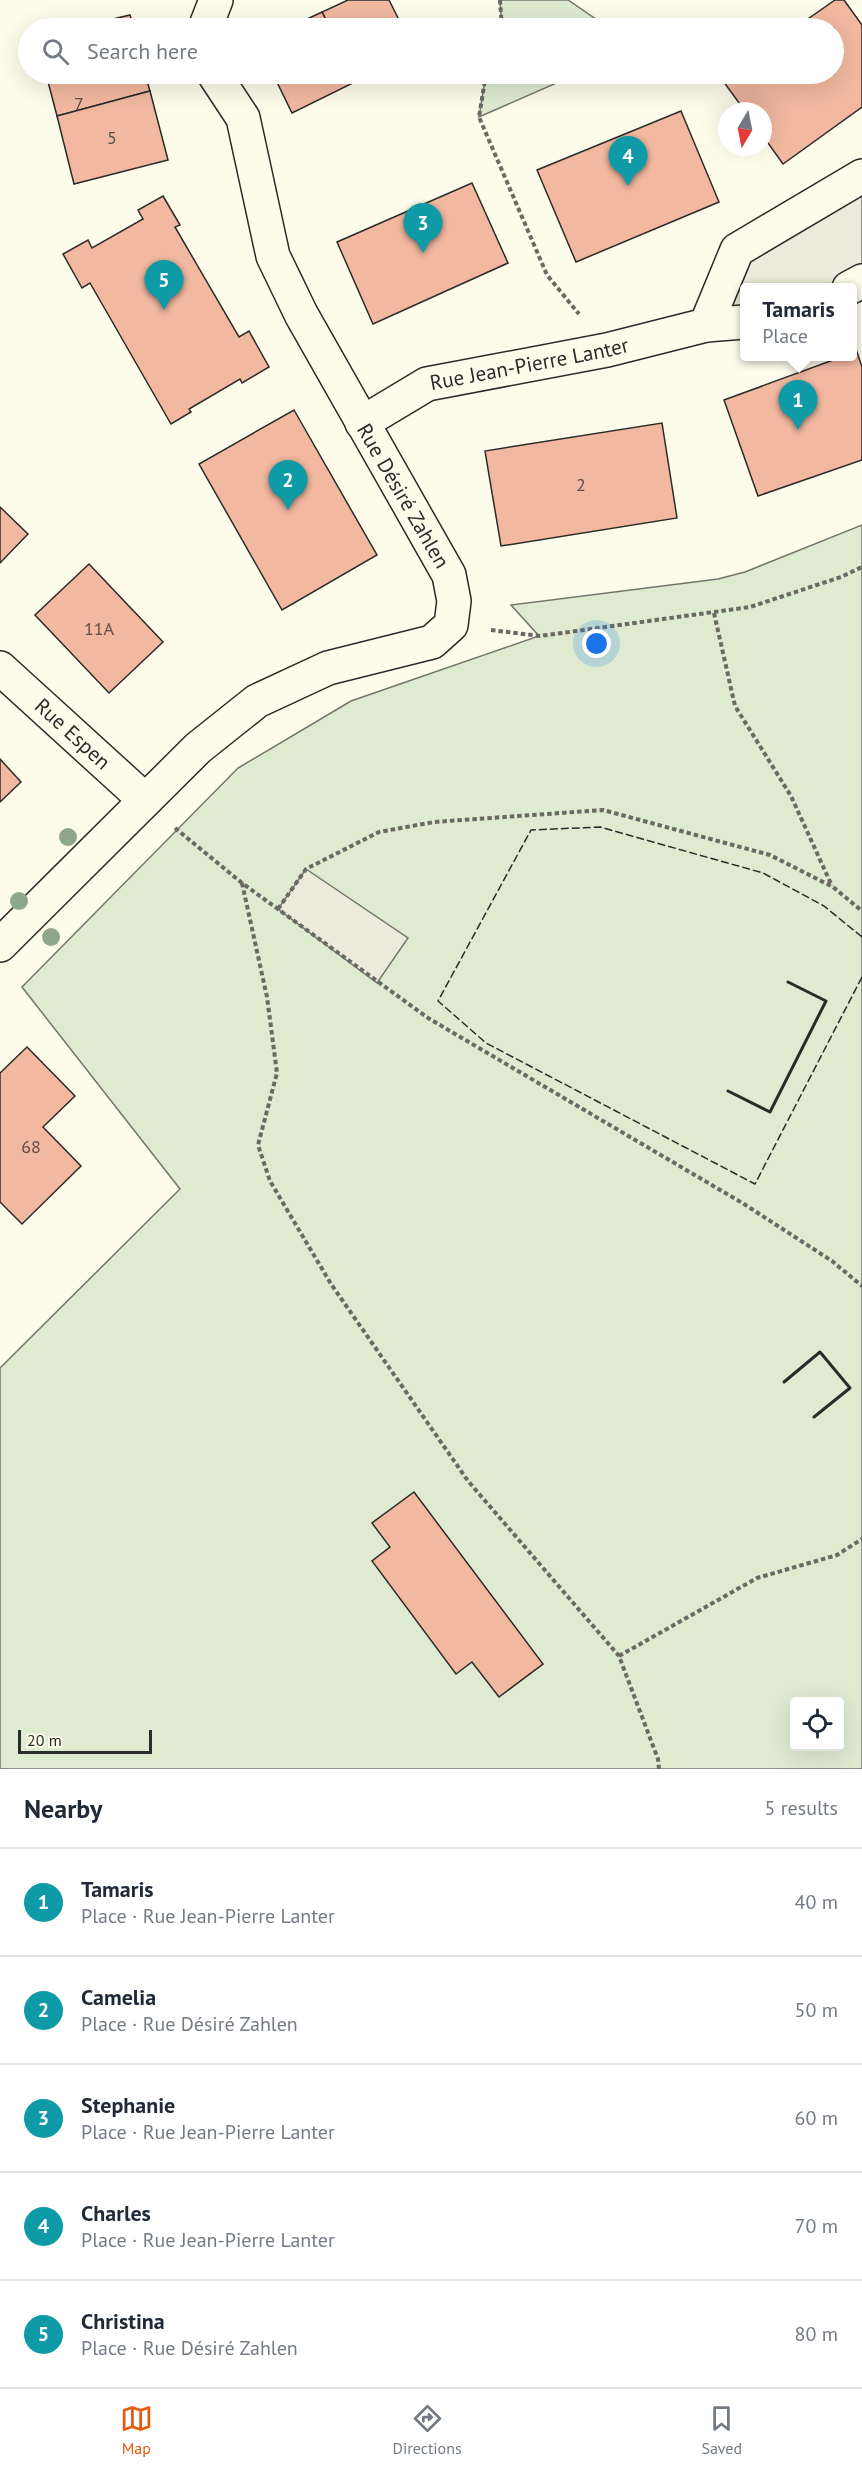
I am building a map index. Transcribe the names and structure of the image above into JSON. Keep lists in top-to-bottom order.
{
  "streets": {
    "street": ["Rue Jean-Pierre Lanter", "Rue Désiré Zahlen", "Rue Espen"]
  },
  "crossings": [
    ["Rue Jean-Pierre Lanter", "Rue Désiré Zahlen"]
  ],
  "house_numbers": [
    "7",
    "5",
    "2",
    "11A",
    "68"
  ],
  "scale_bar": "20 m",
  "north": "bottom",
  "page": {
    "search": "Search here",
    "pins": [
      "4",
      "3",
      "5",
      "1",
      "2"
    ],
    "popup": ["Tamaris", "Place"],
    "scale": "20 m",
    "heading": ["Nearby", "5 results"],
    "list": [
      {
        "mark": "1",
        "name": "Tamaris",
        "note": "Place · Rue Jean-Pierre Lanter",
        "value": "40 m"
      },
      {
        "mark": "2",
        "name": "Camelia",
        "note": "Place · Rue Désiré Zahlen",
        "value": "50 m"
      },
      {
        "mark": "3",
        "name": "Stephanie",
        "note": "Place · Rue Jean-Pierre Lanter",
        "value": "60 m"
      },
      {
        "mark": "4",
        "name": "Charles",
        "note": "Place · Rue Jean-Pierre Lanter",
        "value": "70 m"
      },
      {
        "mark": "5",
        "name": "Christina",
        "note": "Place · Rue Désiré Zahlen",
        "value": "80 m"
      }
    ],
    "nav": ["Map", "Directions", "Saved"]
  }
}
